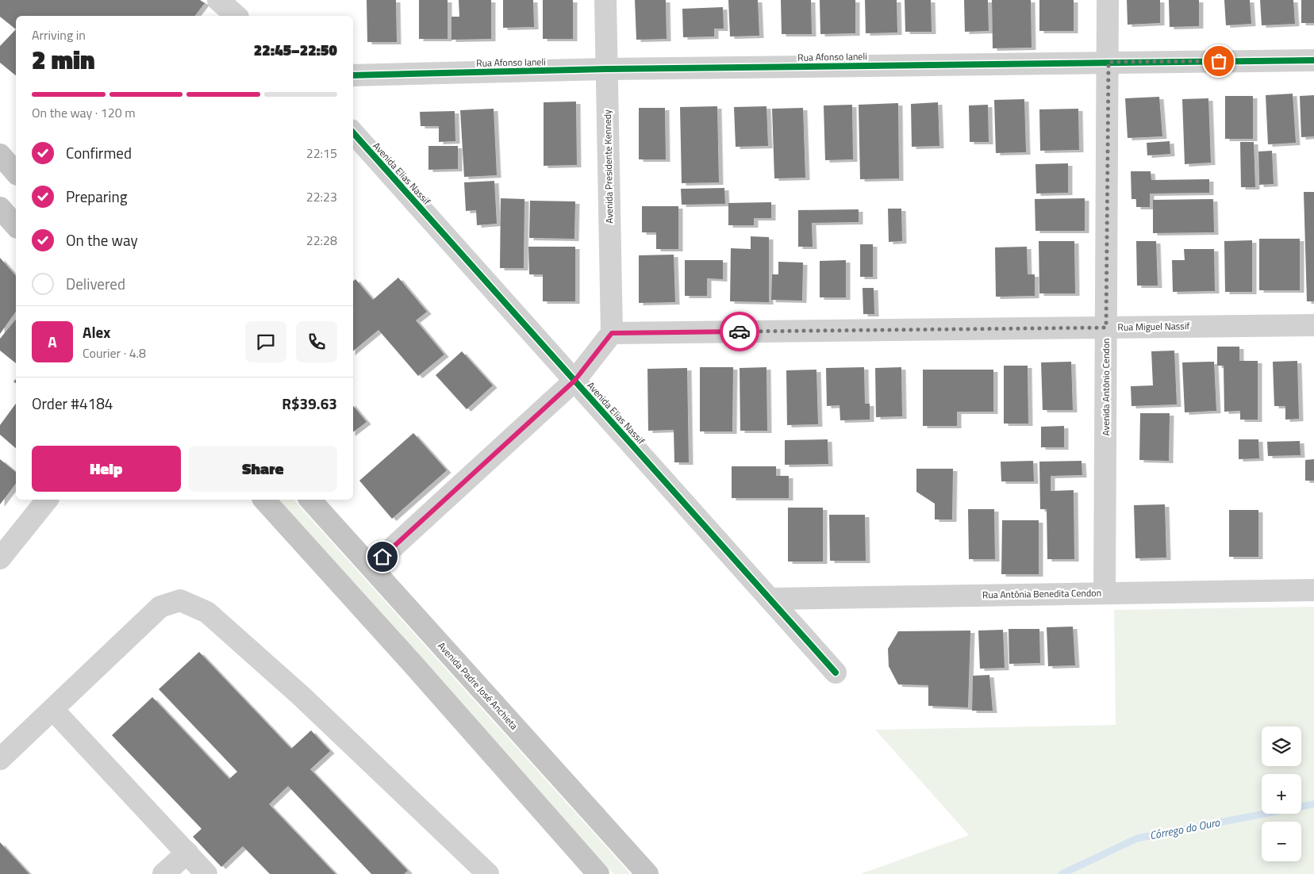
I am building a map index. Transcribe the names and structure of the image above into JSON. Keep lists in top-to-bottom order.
{
  "streets": {
    "main road": ["Avenida Padre José Anchieta"],
    "street": [
      "Rua Afonso Ianeli",
      "Avenida Presidente Kennedy",
      "Avenida Elias Nassif",
      "Rua Miguel Nassif",
      "Avenida Antônio Cendon",
      "Rua Antônia Benedita Cendon"
    ]
  },
  "crossings": [
    ["Rua Afonso Ianeli", "Avenida Presidente Kennedy"],
    ["Rua Afonso Ianeli", "Avenida Antônio Cendon"],
    ["Avenida Presidente Kennedy", "Rua Miguel Nassif"],
    ["Avenida Elias Nassif", "Rua Antônia Benedita Cendon"],
    ["Rua Miguel Nassif", "Avenida Antônio Cendon"],
    ["Avenida Antônio Cendon", "Rua Antônia Benedita Cendon"]
  ],
  "water": ["Córrego do Ouro"],
  "page": {
    "heading": ["2 min", "Arriving in", "22:45–22:50"],
    "panel": [
      "Alex",
      "Courier · 4.8",
      "Order #4184",
      "R$39.63"
    ],
    "bar": "On the way · 120 m",
    "list": [
      ["Confirmed", "22:15"],
      ["Preparing", "22:23"],
      ["On the way", "22:28"],
      "Delivered"
    ],
    "round": "A",
    "buttons": ["Help", "Share"],
    "map_buttons": ["+", "−"]
  }
}
